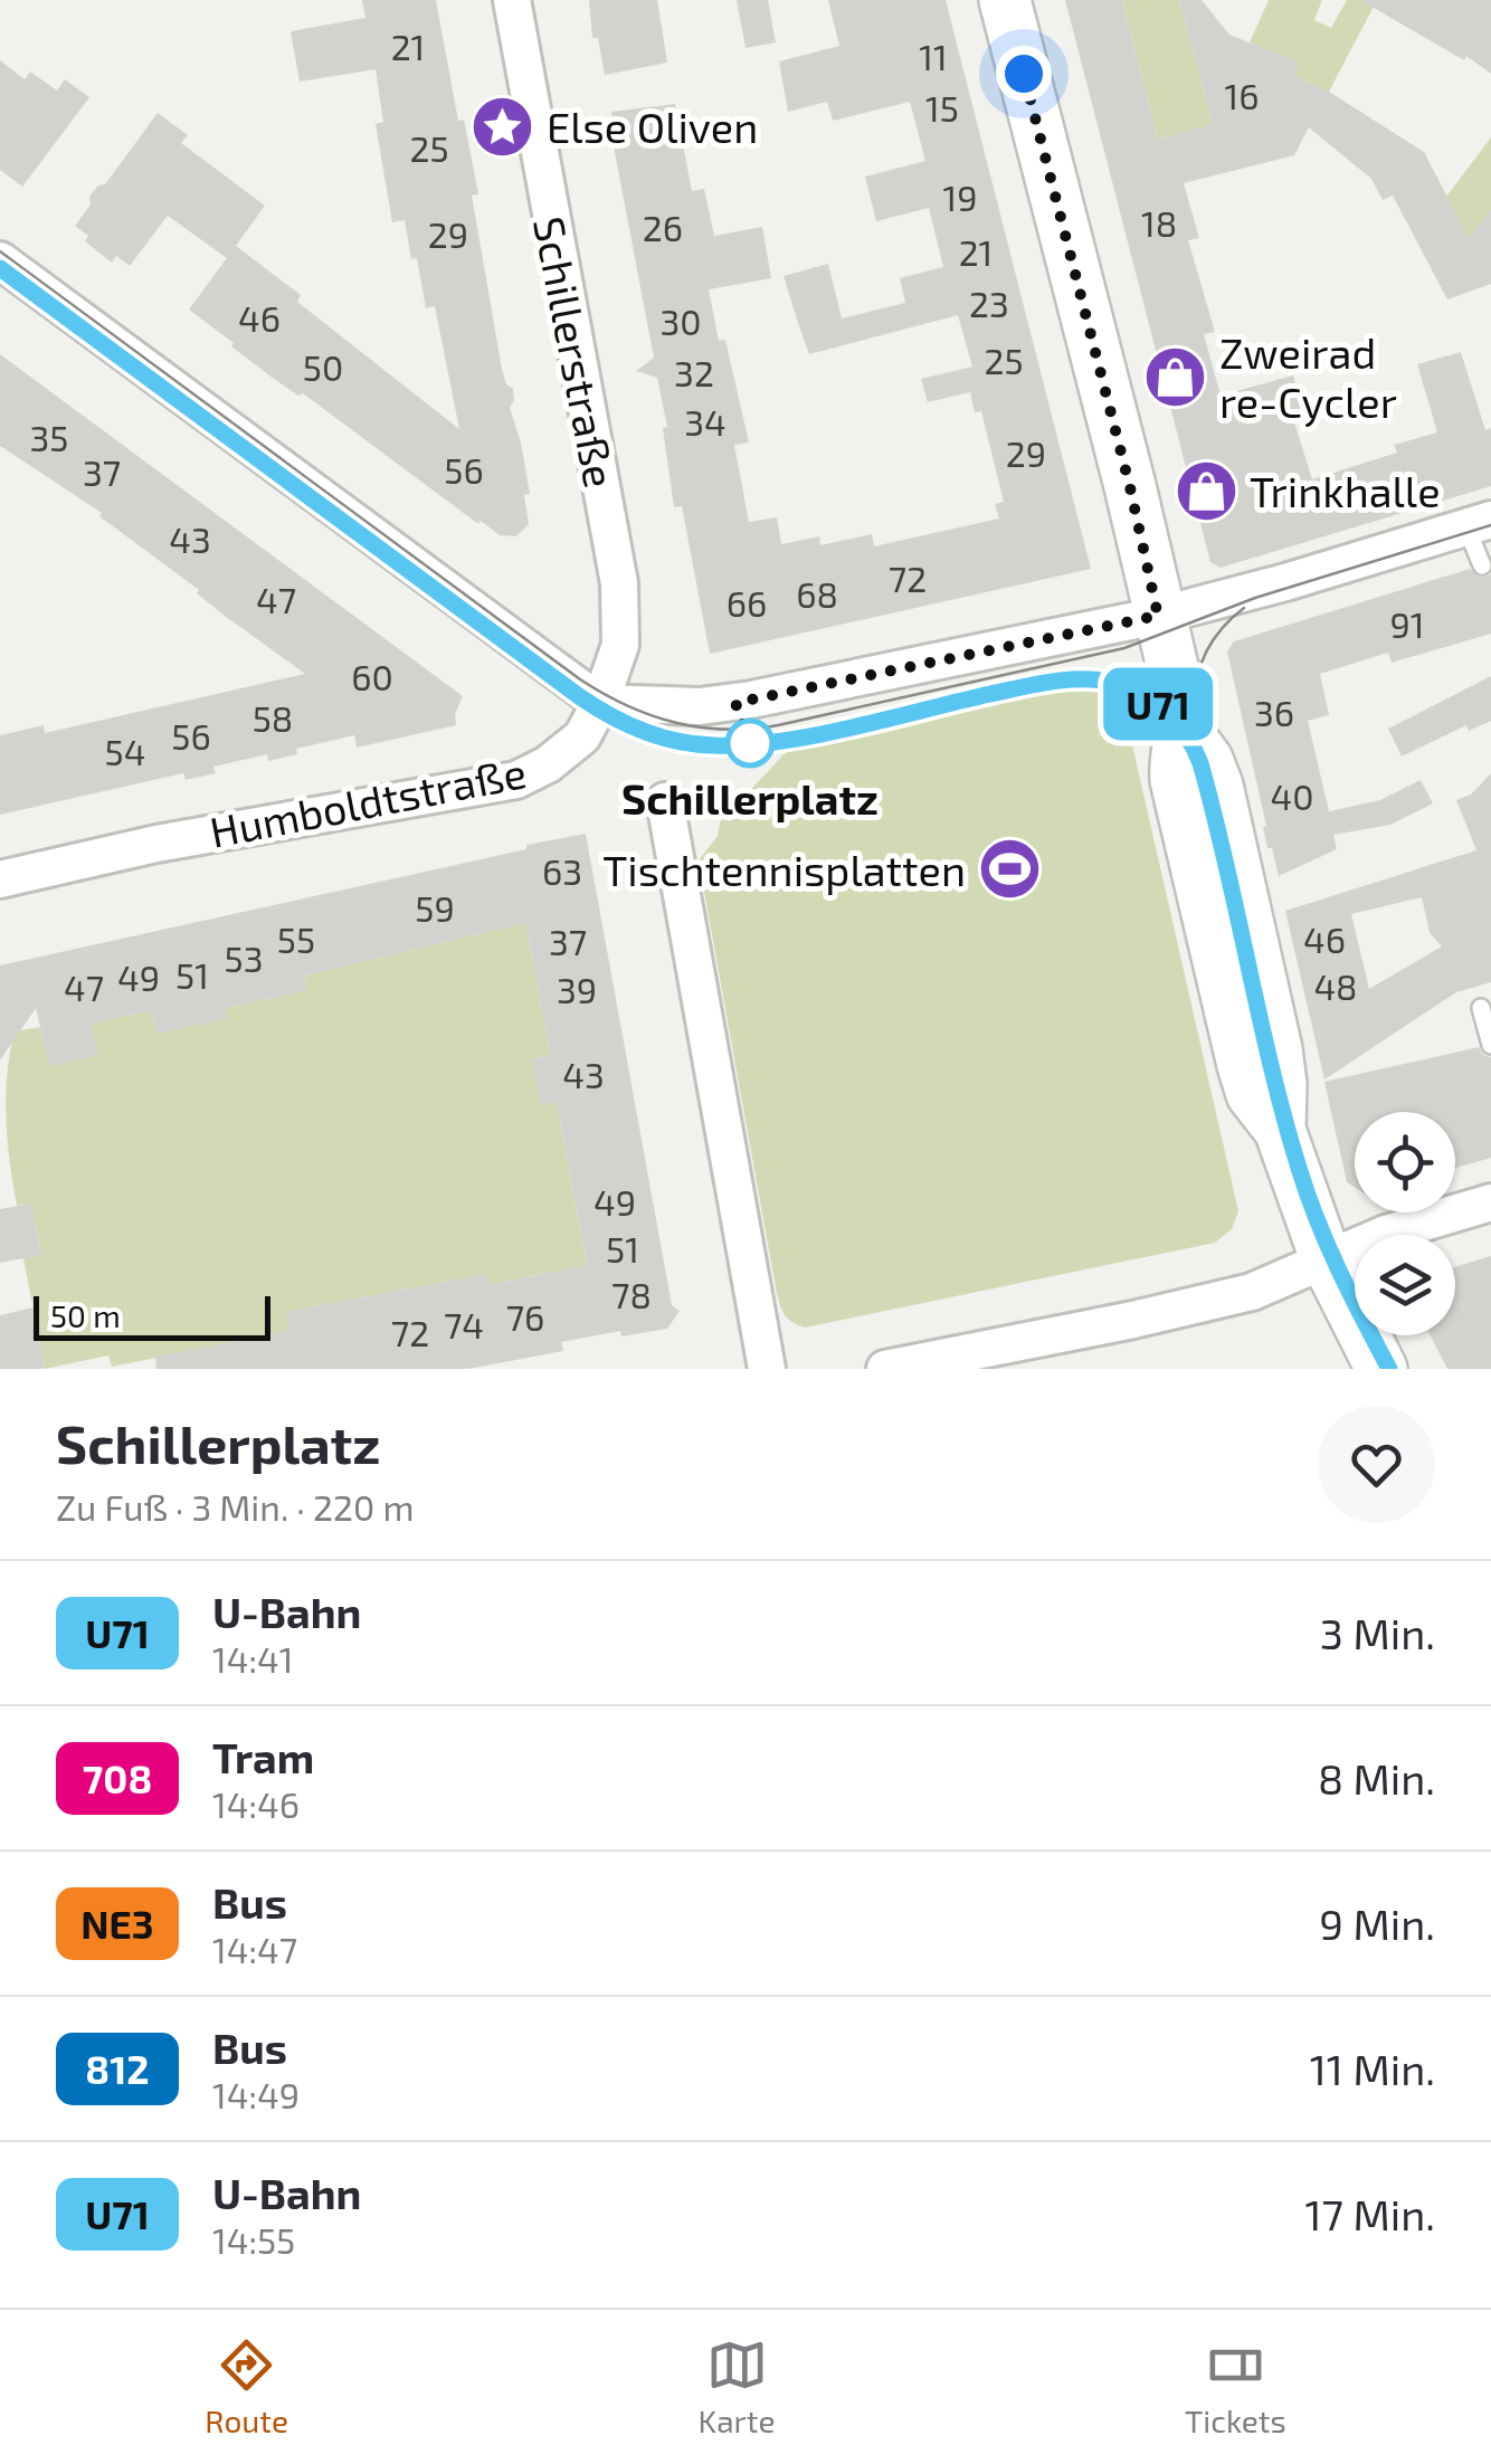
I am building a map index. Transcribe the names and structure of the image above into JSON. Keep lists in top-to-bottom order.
{
  "streets": {
    "street": ["Schillerstraße", "Humboldtstraße"]
  },
  "crossings": [
    ["Schillerstraße", "Humboldtstraße"]
  ],
  "places": {
    "place": ["Else Oliven"],
    "shop": ["Zweirad re-Cycler", "Trinkhalle"],
    "other": ["Schillerplatz"],
    "sports": ["Tischtennisplatten"]
  },
  "lines": ["metro line U71"],
  "house_numbers": [
    "21",
    "11",
    "16",
    "15",
    "25",
    "19",
    "18",
    "26",
    "29",
    "21",
    "23",
    "46",
    "30",
    "25",
    "50",
    "32",
    "34",
    "35",
    "29",
    "56",
    "37",
    "43",
    "72",
    "68",
    "47",
    "66",
    "91",
    "60",
    "36",
    "58",
    "56",
    "54",
    "40",
    "63",
    "59",
    "55",
    "46",
    "37",
    "53",
    "51",
    "49",
    "48",
    "47",
    "39",
    "43",
    "49",
    "51",
    "78",
    "76",
    "74",
    "72"
  ],
  "scale_bar": "50 m",
  "page": {
    "on_map": "U71",
    "scale": "50 m",
    "heading": ["Schillerplatz", "Zu Fuß · 3 Min. · 220 m"],
    "list": [
      {
        "mark": "U71",
        "name": "U-Bahn",
        "note": "14:41",
        "value": "3 Min."
      },
      {
        "mark": "708",
        "name": "Tram",
        "note": "14:46",
        "value": "8 Min."
      },
      {
        "mark": "NE3",
        "name": "Bus",
        "note": "14:47",
        "value": "9 Min."
      },
      {
        "mark": "812",
        "name": "Bus",
        "note": "14:49",
        "value": "11 Min."
      },
      {
        "mark": "U71",
        "name": "U-Bahn",
        "note": "14:55",
        "value": "17 Min."
      }
    ],
    "tabs": ["Route", "Karte", "Tickets"]
  }
}
